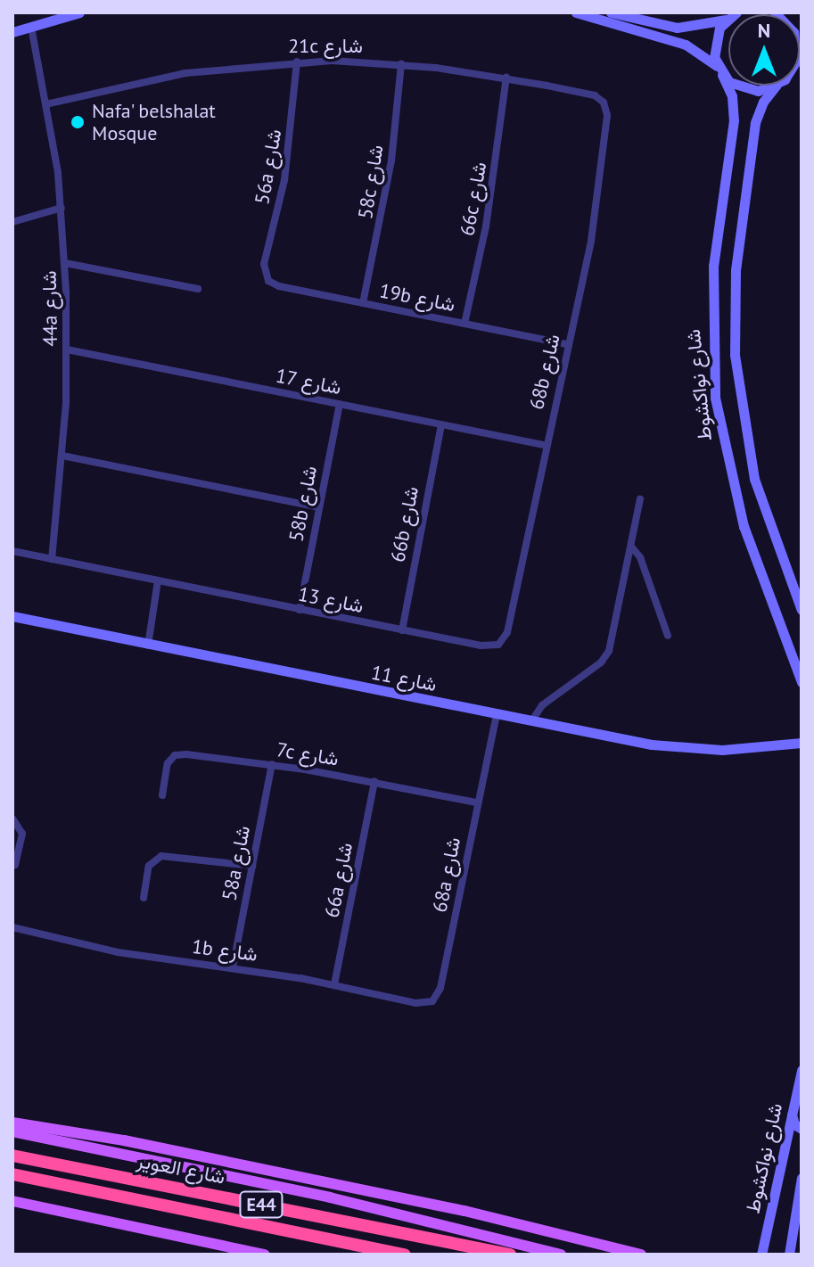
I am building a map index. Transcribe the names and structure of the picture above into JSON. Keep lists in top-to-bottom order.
{
  "streets": {
    "highway": ["شارع العوير", "E44"],
    "street": [
      "21c شارع",
      "56a شارع",
      "58c شارع",
      "66c شارع",
      "19b شارع",
      "44a شارع",
      "68b شارع",
      "شارع 17",
      "شارع نواكشوط",
      "58b شارع",
      "66b شارع",
      "شارع 13",
      "شارع 11",
      "7c شارع",
      "58a شارع",
      "68a شارع",
      "66a شارع",
      "1b شارع"
    ]
  },
  "crossings": [
    ["21c شارع", "56a شارع"],
    ["21c شارع", "58c شارع"],
    ["21c شارع", "66c شارع"],
    ["21c شارع", "44a شارع"],
    ["21c شارع", "68b شارع"],
    ["56a شارع", "19b شارع"],
    ["58c شارع", "19b شارع"],
    ["66c شارع", "19b شارع"],
    ["19b شارع", "68b شارع"],
    ["44a شارع", "شارع 17"],
    ["44a شارع", "شارع 13"],
    ["68b شارع", "شارع 17"],
    ["68b شارع", "شارع 13"],
    ["شارع 17", "58b شارع"],
    ["شارع 17", "66b شارع"],
    ["58b شارع", "شارع 13"],
    ["66b شارع", "شارع 13"],
    ["شارع 11", "68a شارع"],
    ["7c شارع", "58a شارع"],
    ["7c شارع", "68a شارع"],
    ["7c شارع", "66a شارع"],
    ["58a شارع", "1b شارع"],
    ["68a شارع", "1b شارع"],
    ["66a شارع", "1b شارع"]
  ],
  "places": ["Nafa' belshalat Mosque"],
  "north": "top"
}
